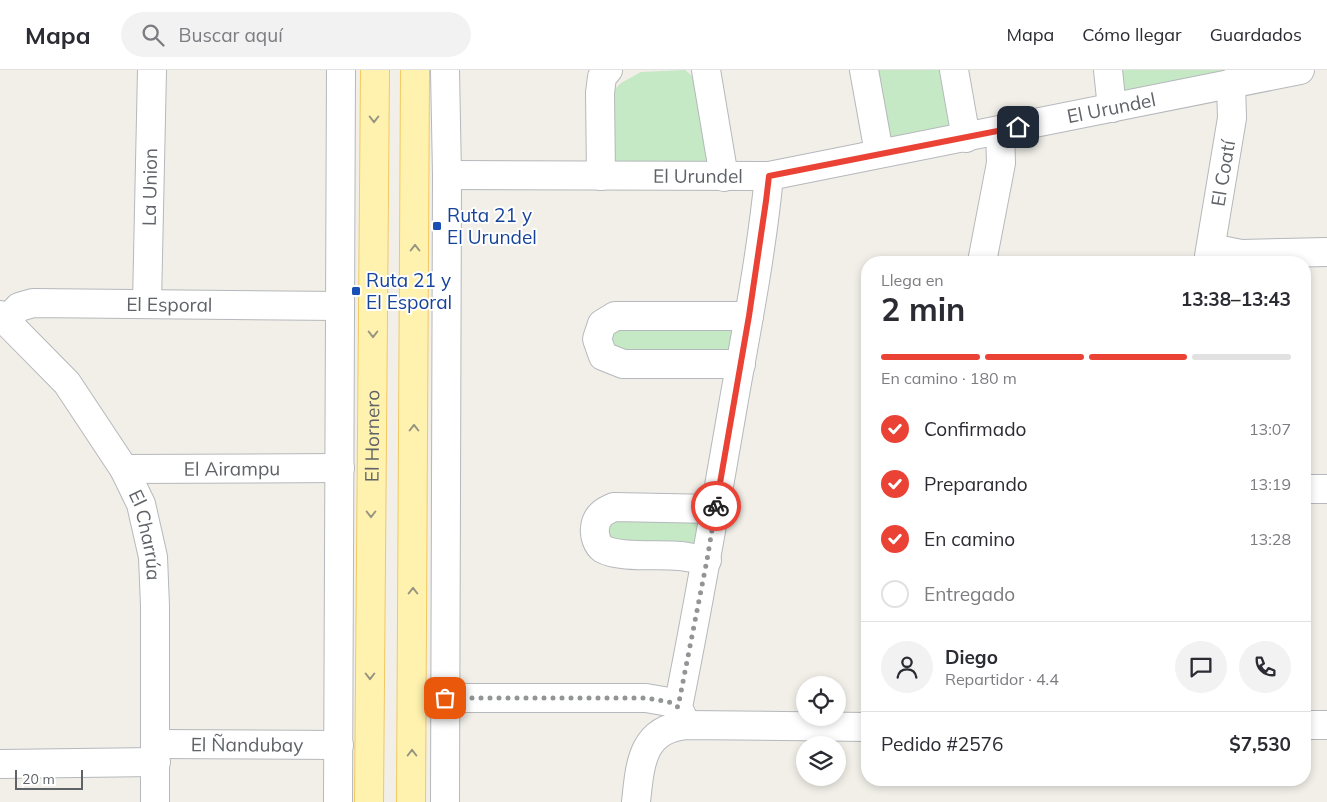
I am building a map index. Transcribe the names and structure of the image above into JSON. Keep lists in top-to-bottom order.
{
  "streets": {
    "main road": ["El Hornero"],
    "street": [
      "El Urundel",
      "El Coatí",
      "La Union",
      "El Esporal",
      "El Airampu",
      "El Charrúa",
      "El Ñandubay"
    ]
  },
  "crossings": [
    ["El Urundel", "El Coatí"],
    ["La Union", "El Esporal"],
    ["El Esporal", "El Hornero"],
    ["El Esporal", "El Charrúa"],
    ["El Hornero", "El Airampu"],
    ["El Hornero", "El Ñandubay"],
    ["El Airampu", "El Charrúa"],
    ["El Charrúa", "El Ñandubay"]
  ],
  "places": {
    "transit": ["Ruta 21 y El Urundel", "Ruta 21 y El Esporal"]
  },
  "scale_bar": "20 m",
  "page": {
    "header": "Mapa",
    "search": "Buscar aquí",
    "nav": ["Mapa", "Cómo llegar", "Guardados"],
    "heading": ["2 min", "Llega en", "13:38–13:43"],
    "panel": [
      "Diego",
      "Repartidor · 4.4",
      "Pedido #2576",
      "$7,530"
    ],
    "bar": "En camino · 180 m",
    "list": [
      ["Confirmado", "13:07"],
      ["Preparando", "13:19"],
      ["En camino", "13:28"],
      "Entregado"
    ],
    "scale": "20 m"
  }
}
